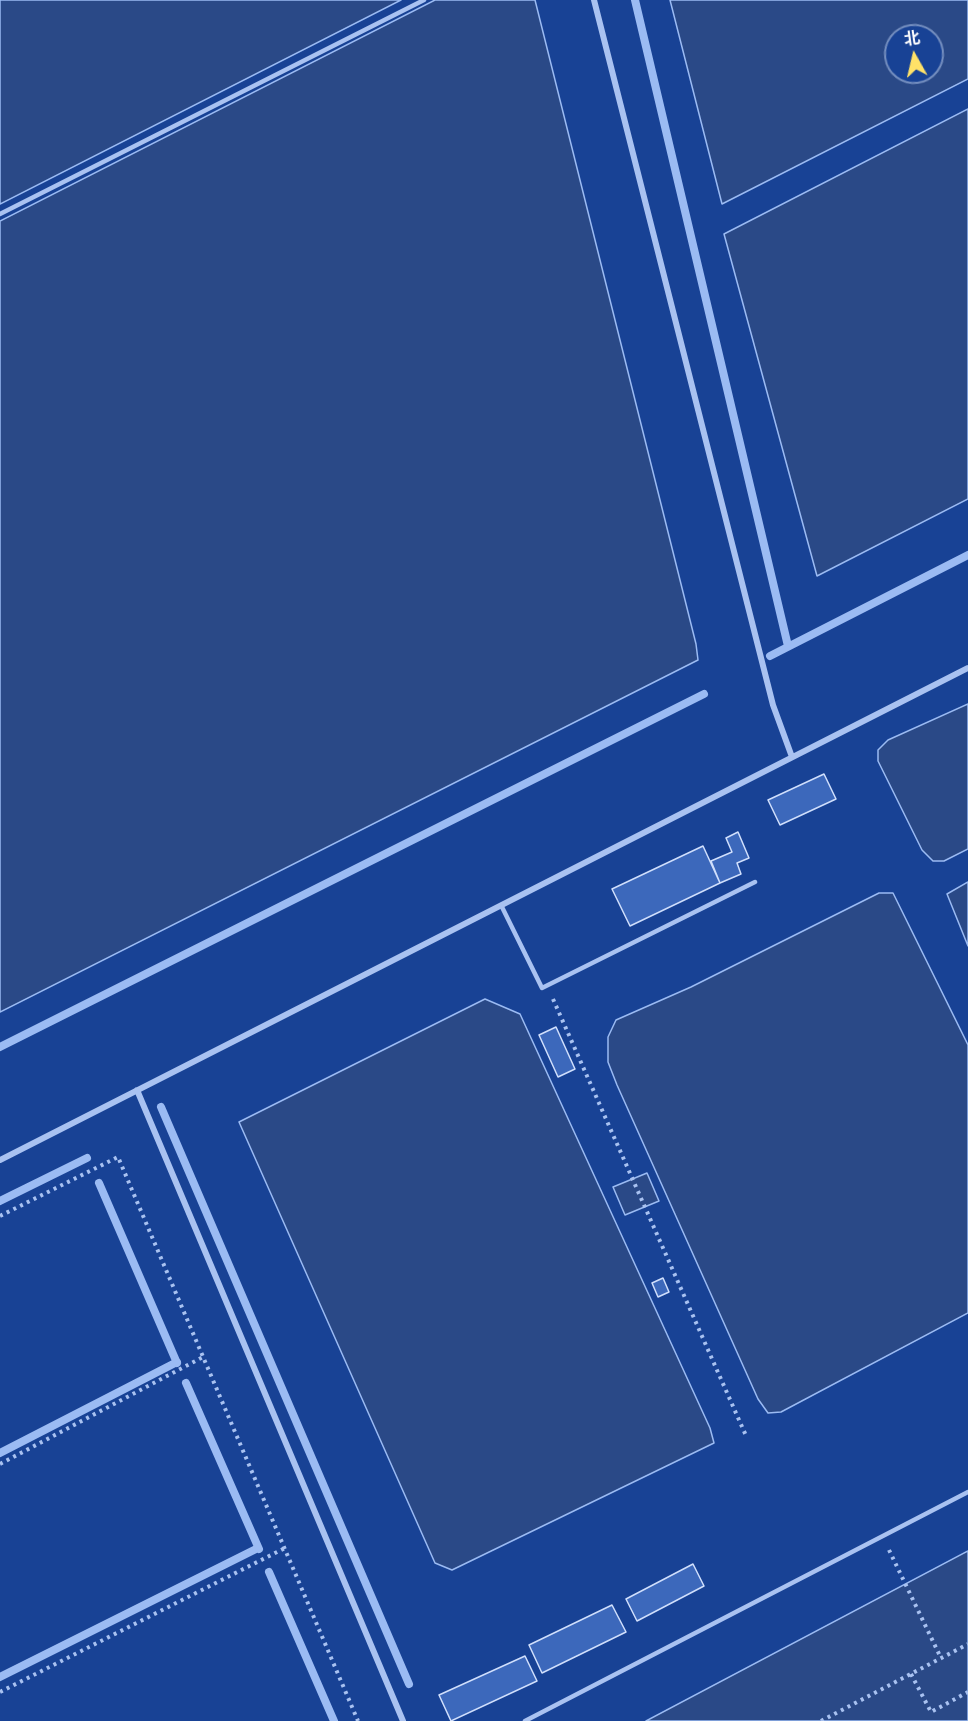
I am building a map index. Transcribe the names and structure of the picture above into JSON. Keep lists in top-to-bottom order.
{
  "north": "top"
}
